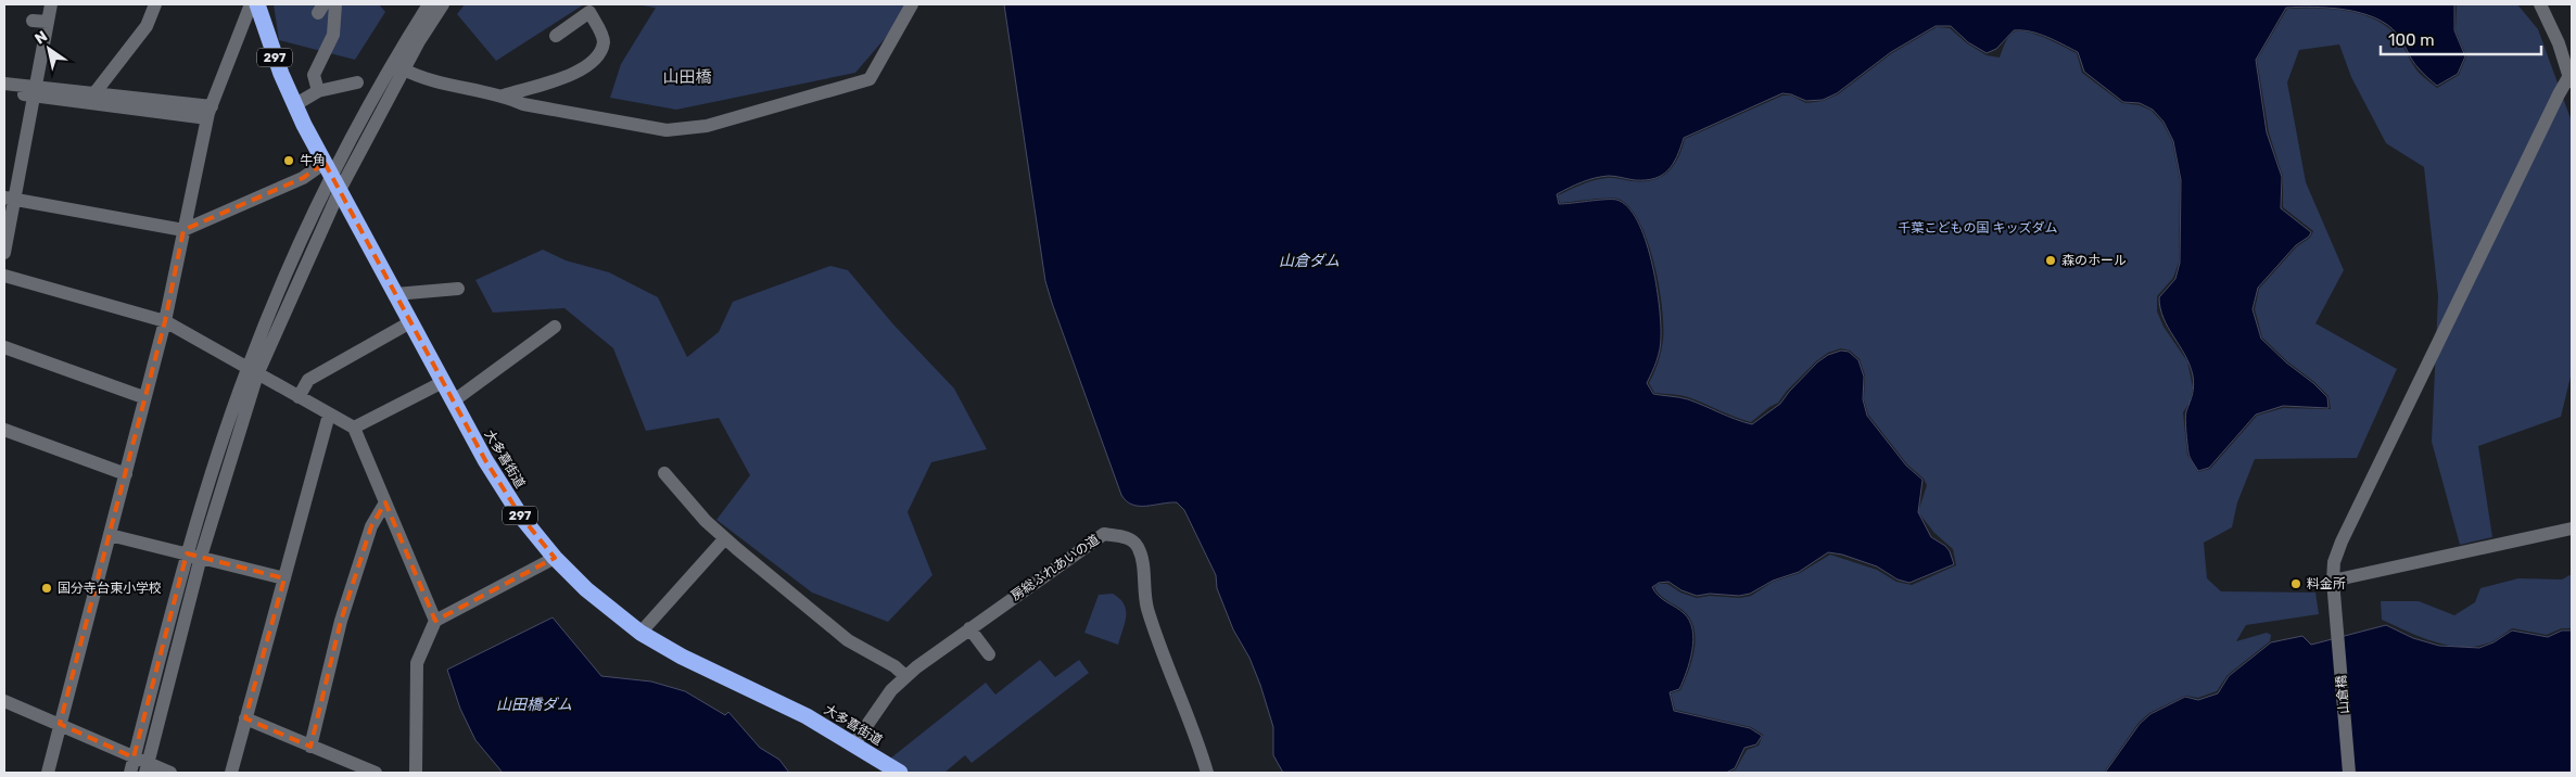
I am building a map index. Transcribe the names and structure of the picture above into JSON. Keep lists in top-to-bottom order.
{
  "streets": {
    "highway": ["297", "大多喜街道"],
    "street": ["房総ふれあいの道", "山倉橋"]
  },
  "crossings": [
    ["大多喜街道", "房総ふれあいの道"]
  ],
  "districts": ["山田橋"],
  "water": ["山倉ダム", "山田橋ダム"],
  "parks": ["千葉こどもの国 キッズダム"],
  "places": [
    "牛角",
    "森のホール",
    "料金所",
    "国分寺台東小学校"
  ],
  "scale_bar": "100 m",
  "north": "top left"
}
